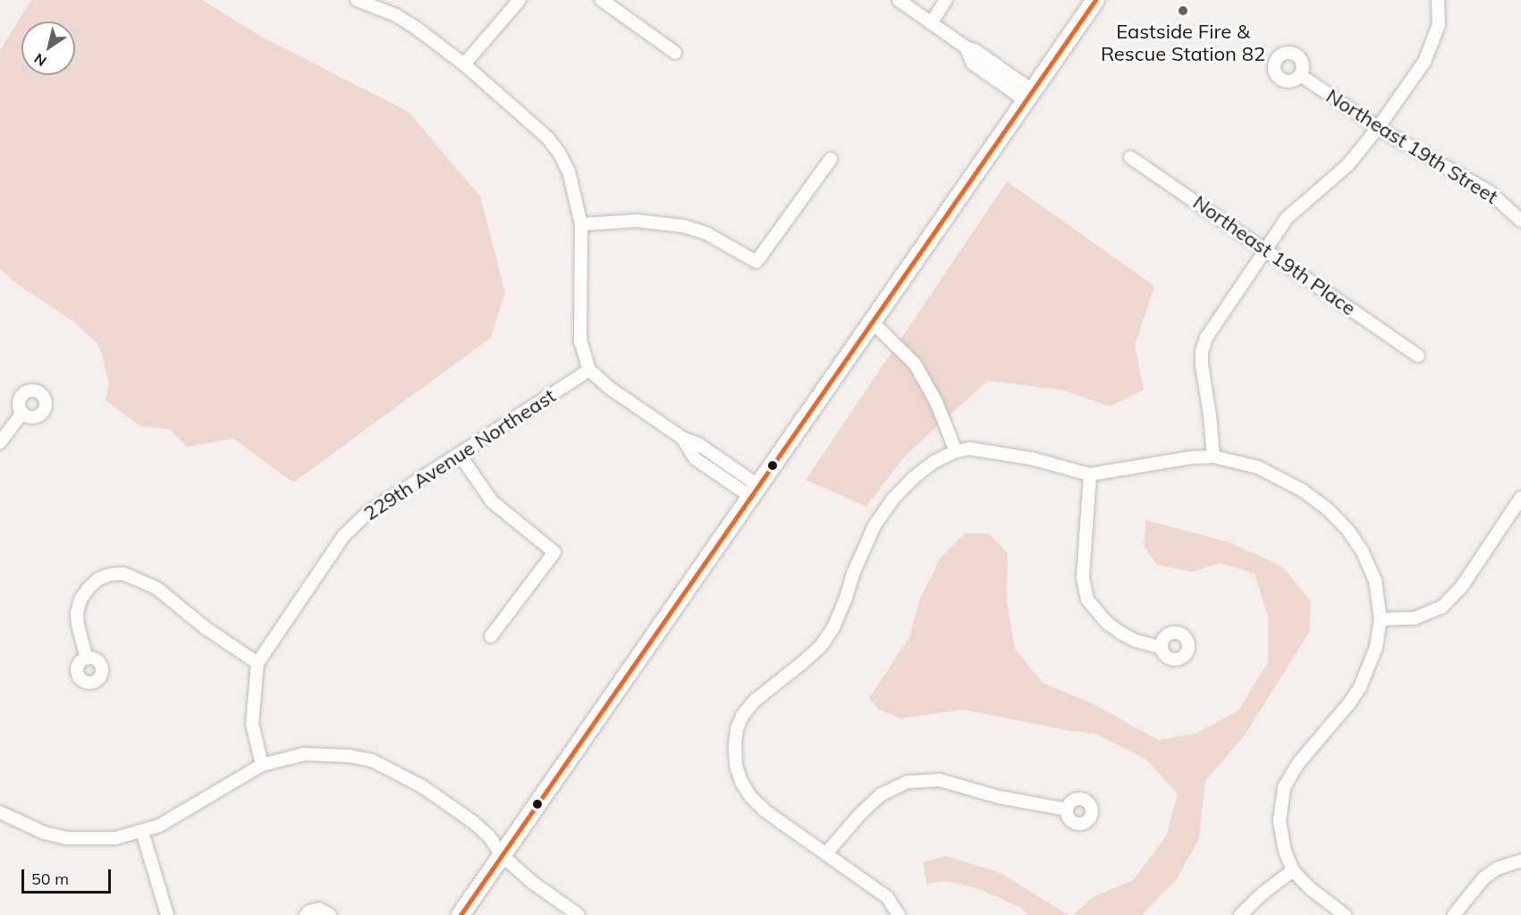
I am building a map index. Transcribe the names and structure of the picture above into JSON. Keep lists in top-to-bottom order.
{
  "streets": {
    "street": ["Northeast 19th Street", "Northeast 19th Place", "229th Avenue Northeast"]
  },
  "places": ["Eastside Fire & Rescue Station 82"],
  "scale_bar": "50 m",
  "north": "bottom left"
}
